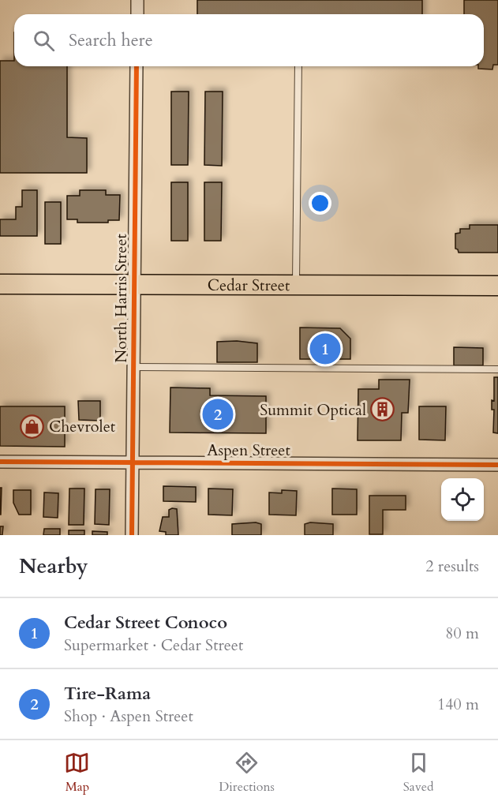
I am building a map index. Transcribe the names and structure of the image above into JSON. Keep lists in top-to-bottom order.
{
  "streets": {
    "main road": ["Cedar Street"],
    "street": ["North Harris Street", "Aspen Street"]
  },
  "crossings": [
    ["Cedar Street", "North Harris Street"],
    ["North Harris Street", "Aspen Street"]
  ],
  "places": {
    "building": ["Summit Optical"],
    "shop": ["Chevrolet"]
  },
  "page": {
    "search": "Search here",
    "pins": ["1", "2"],
    "heading": ["Nearby", "2 results"],
    "list": [
      {
        "mark": "1",
        "name": "Cedar Street Conoco",
        "note": "Supermarket · Cedar Street",
        "value": "80 m"
      },
      {
        "mark": "2",
        "name": "Tire-Rama",
        "note": "Shop · Aspen Street",
        "value": "140 m"
      }
    ],
    "nav": ["Map", "Directions", "Saved"]
  }
}
